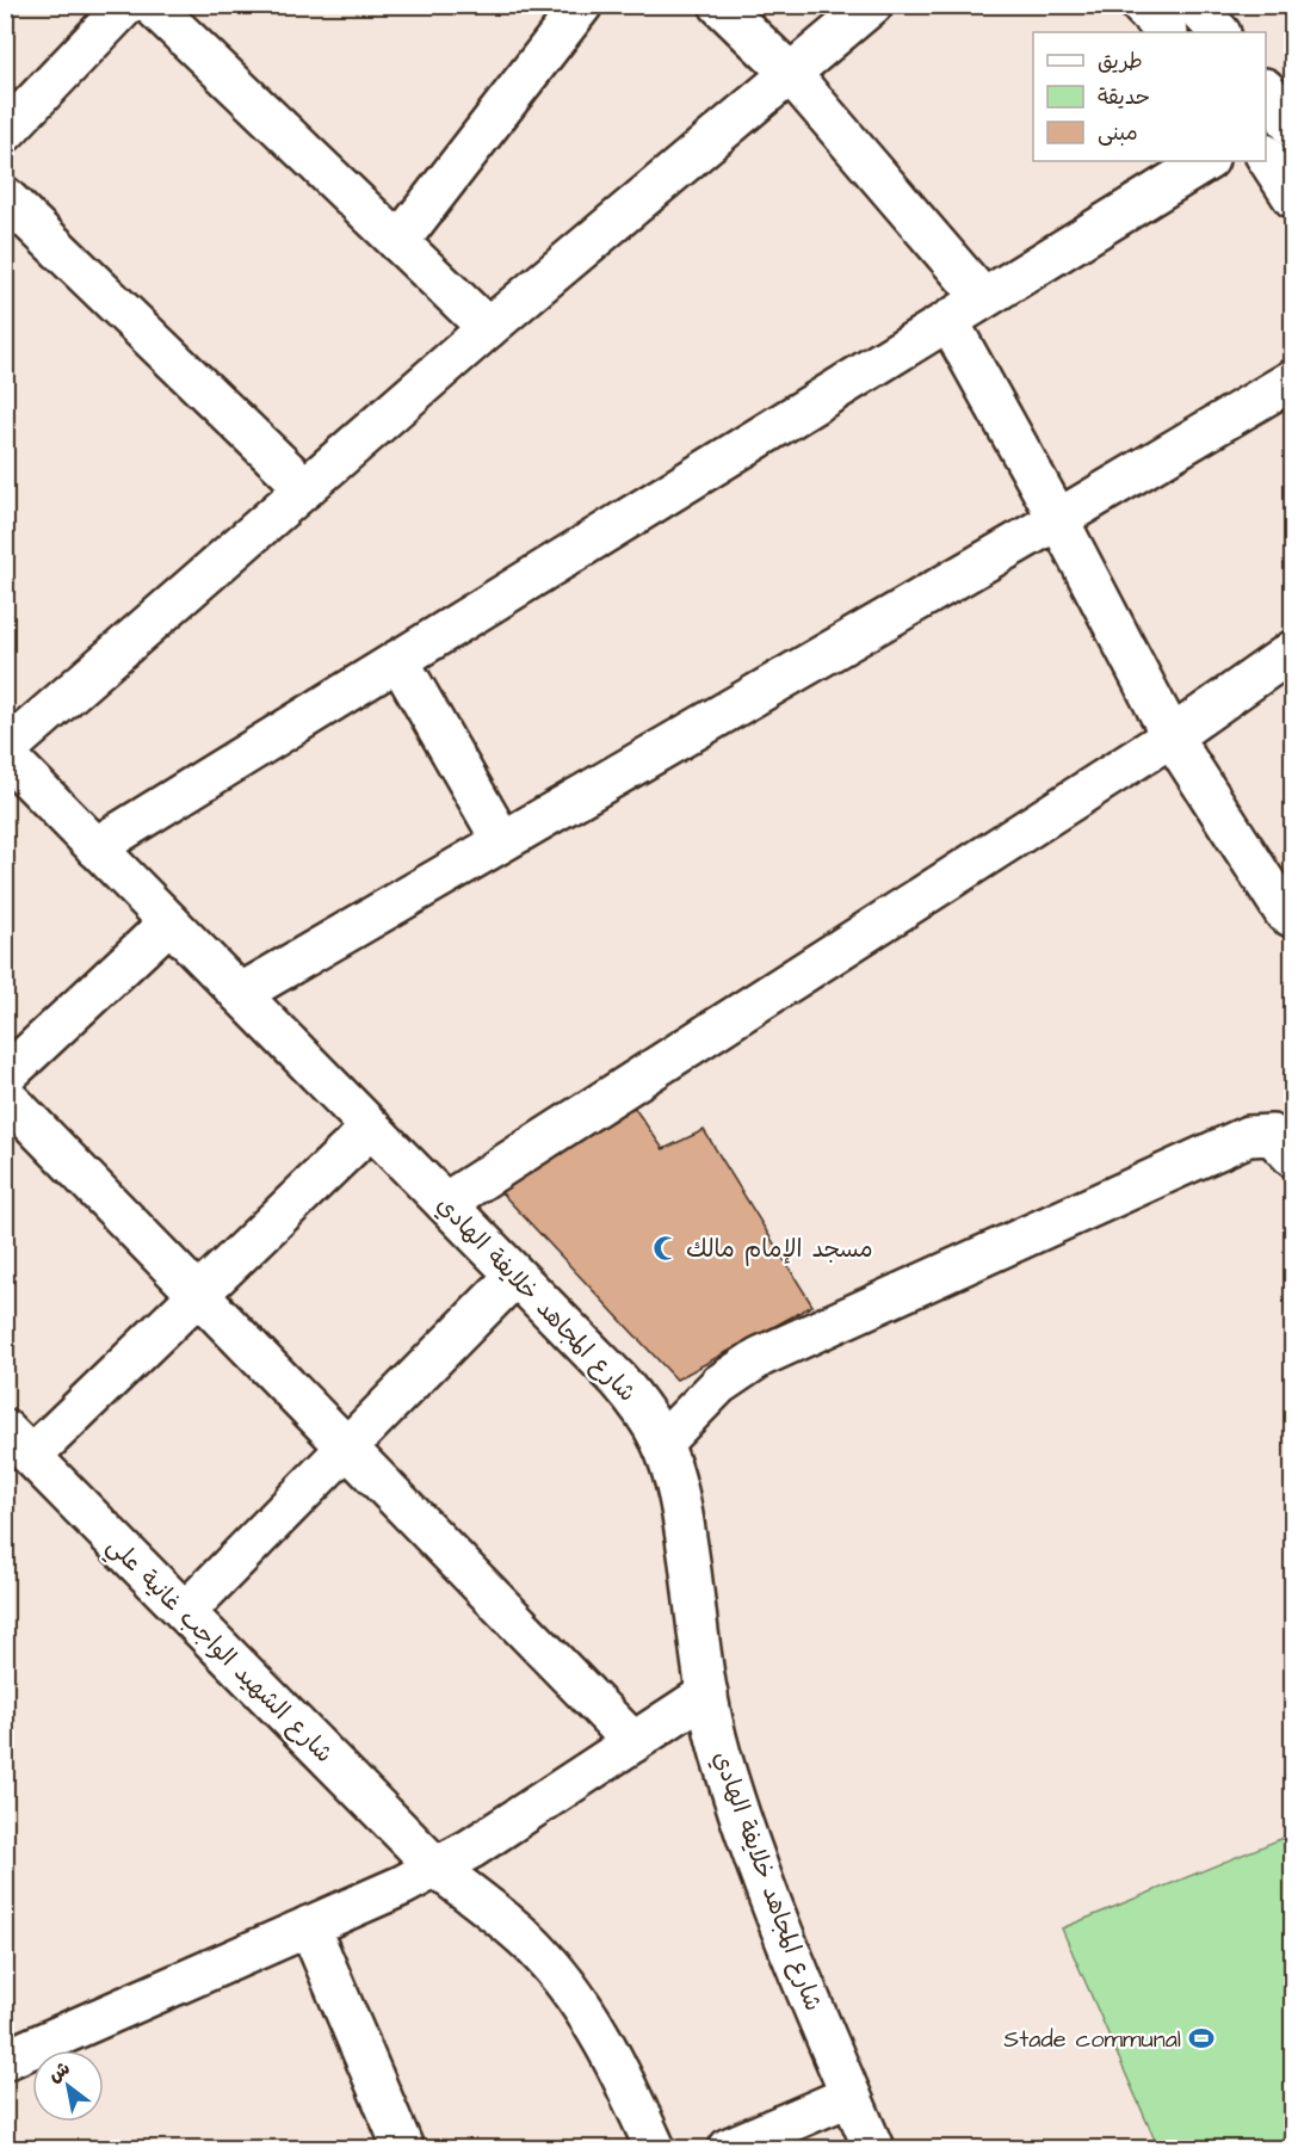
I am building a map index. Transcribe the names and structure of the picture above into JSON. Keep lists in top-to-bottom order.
{
  "streets": {
    "street": ["شارع المجاهد خلايفة الهادي", "شارع الشهيد الواجب غانية علي"]
  },
  "places": {
    "mosque": ["مسجد الإمام مالك"],
    "sports": ["Stade communal"]
  },
  "legend": ["طريق", "حديقة", "مبنى"],
  "north": "top left"
}
